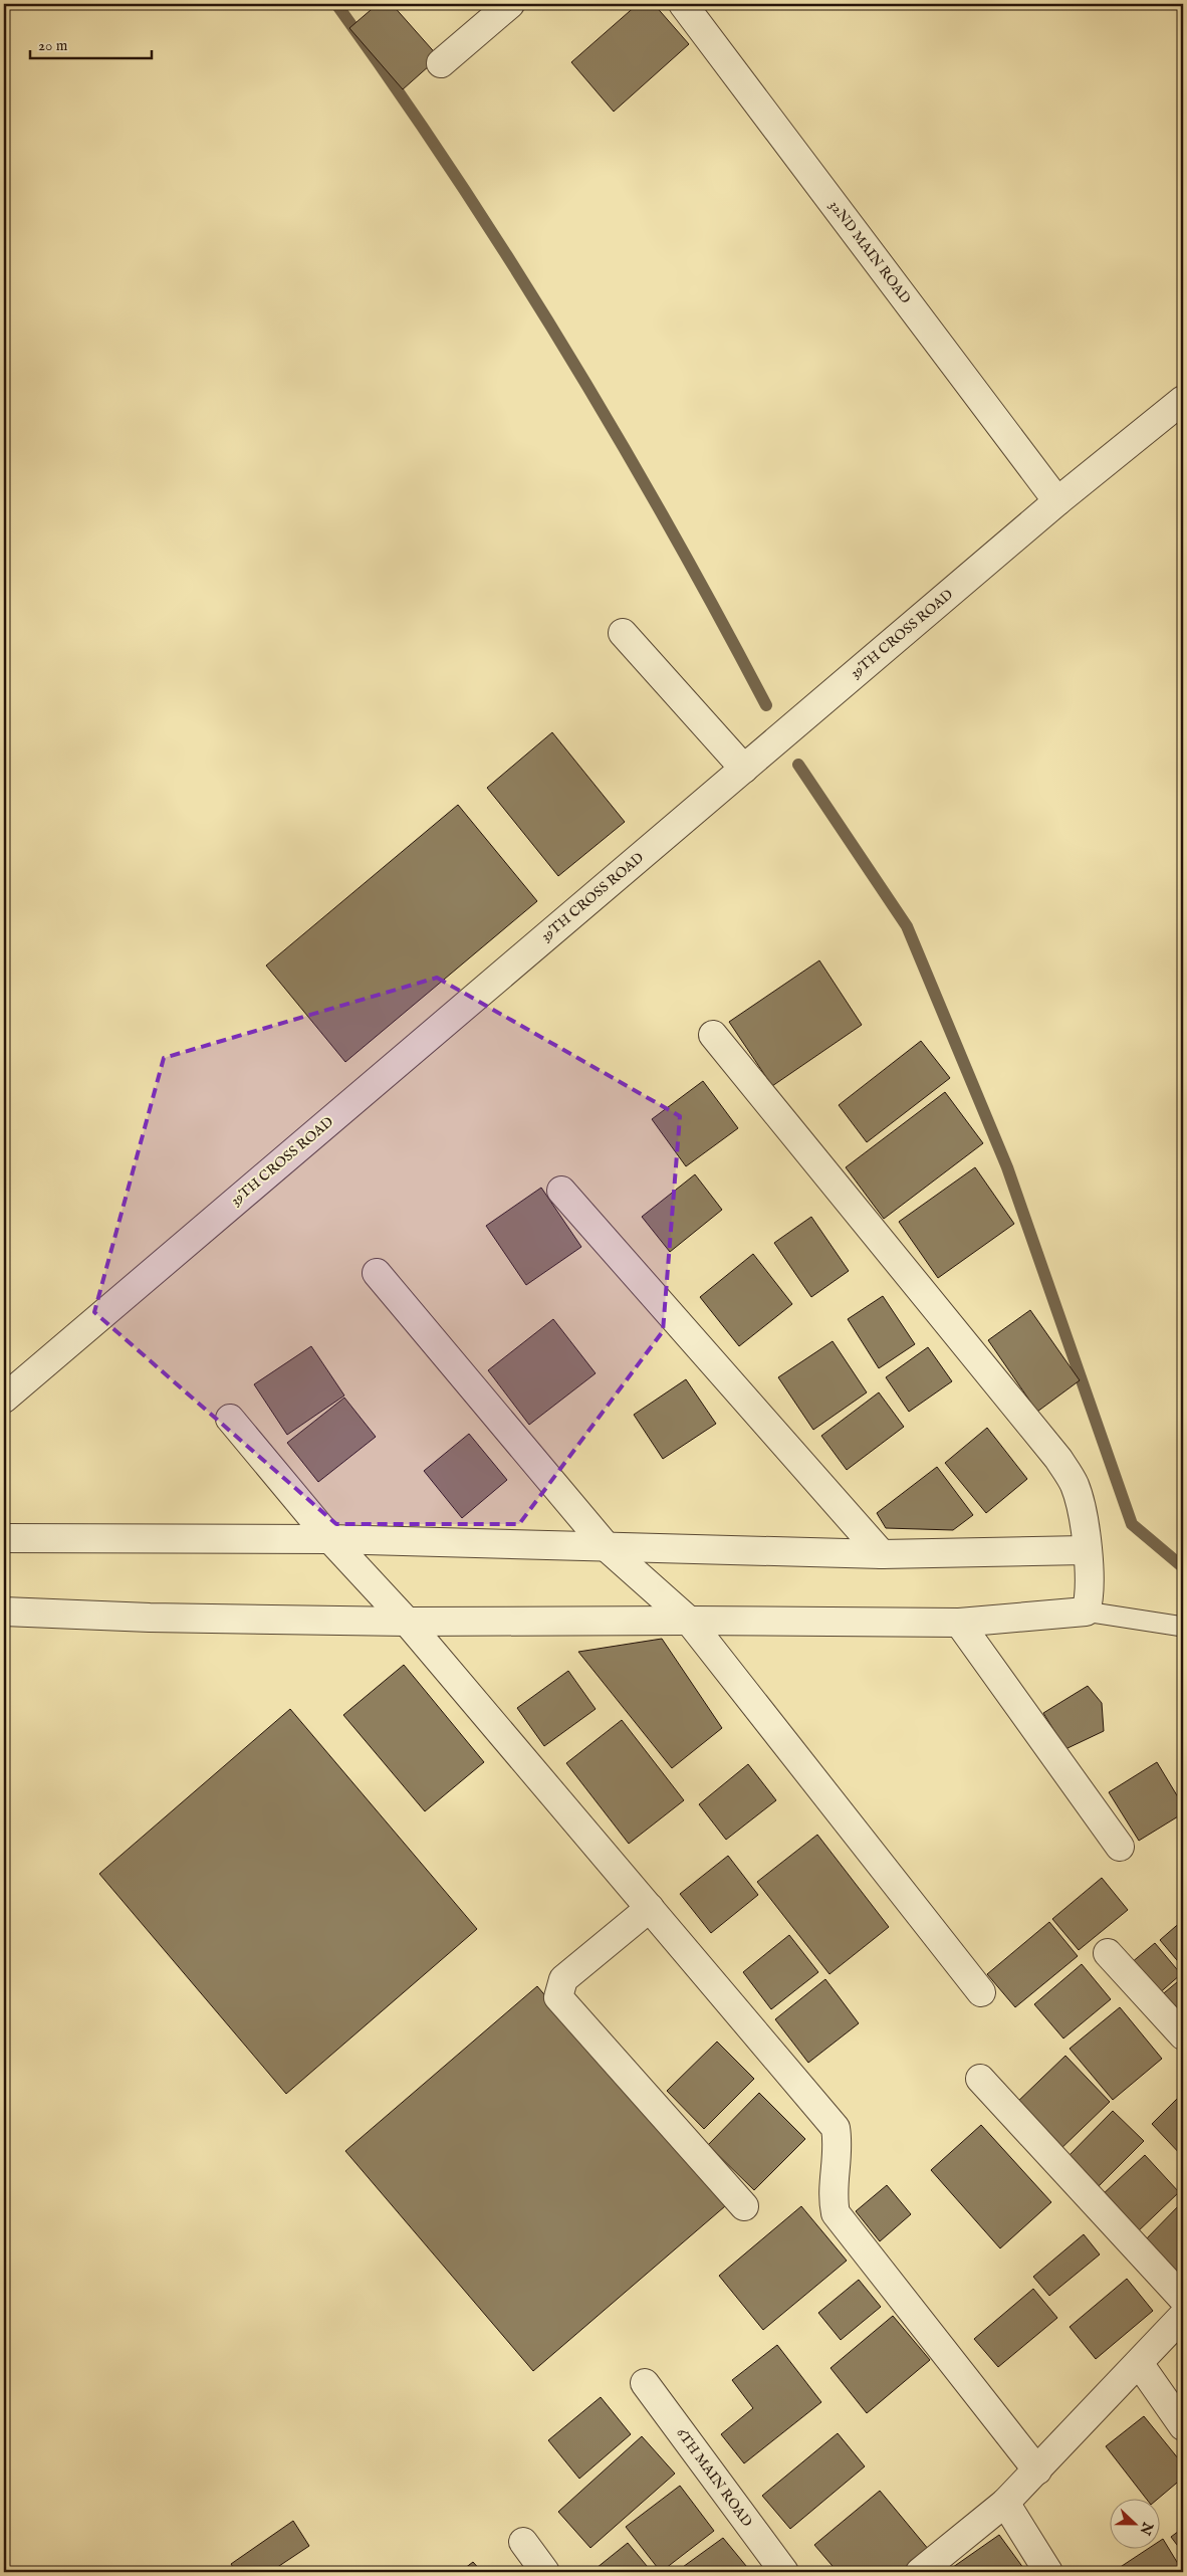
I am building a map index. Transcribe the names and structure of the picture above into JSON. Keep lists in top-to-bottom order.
{
  "streets": {
    "street": ["32ND MAIN ROAD", "39TH CROSS ROAD", "6TH MAIN ROAD"]
  },
  "crossings": [
    ["32ND MAIN ROAD", "39TH CROSS ROAD"]
  ],
  "scale_bar": "20 m",
  "north": "right"
}
